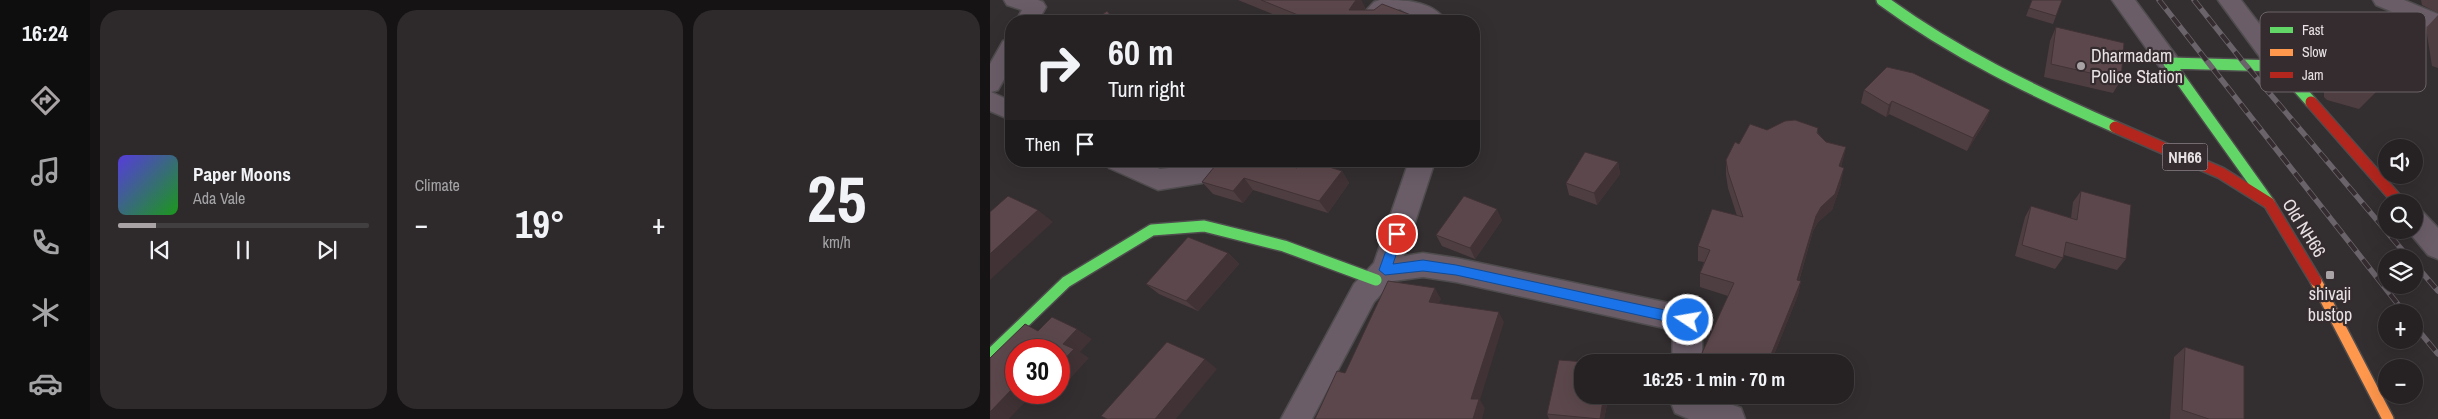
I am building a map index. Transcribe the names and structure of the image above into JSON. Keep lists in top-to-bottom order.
{
  "streets": {
    "street": ["NH66", "Old NH66"]
  },
  "places": {
    "other": ["Dharmadam Police Station"],
    "transit": ["shivaji bustop"]
  },
  "legend": ["Fast", "Slow", "Jam"],
  "page": {
    "tabs": "16:24",
    "tile": [
      "Climate",
      ["25", "km/h"]
    ],
    "turn": ["60 m", "Turn right"],
    "then": "Then",
    "map_buttons": ["+", "−"],
    "song": ["Paper Moons", "Ada Vale"],
    "heat": ["−", "19°", "+"],
    "limit": "30",
    "trip": "16:25 · 1 min · 70 m"
  }
}
